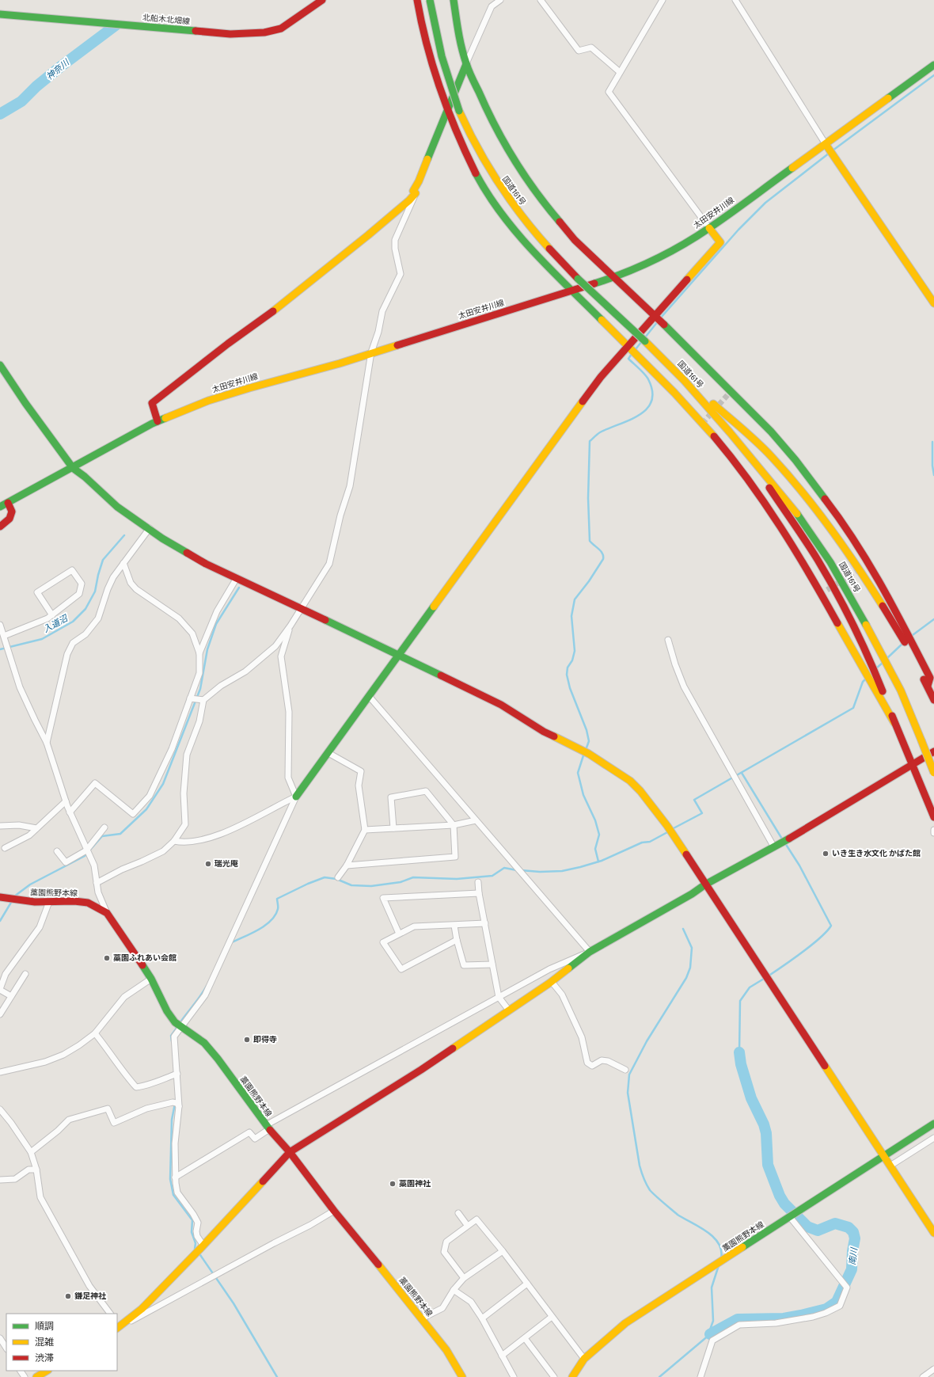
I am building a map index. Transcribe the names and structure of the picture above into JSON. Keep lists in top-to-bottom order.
{
  "streets": {
    "main road": [
      "北船木北畑線",
      "国道161号",
      "太田安井川線",
      "藁園熊野本線"
    ]
  },
  "water": ["神奈川", "入道沼", "南川"],
  "places": [
    "いき生き水文化 かばた館",
    "瑞光庵",
    "藁園ふれあい会館",
    "即得寺",
    "藁園神社",
    "鎌足神社"
  ],
  "legend": ["順調", "混雑", "渋滞"]
}
